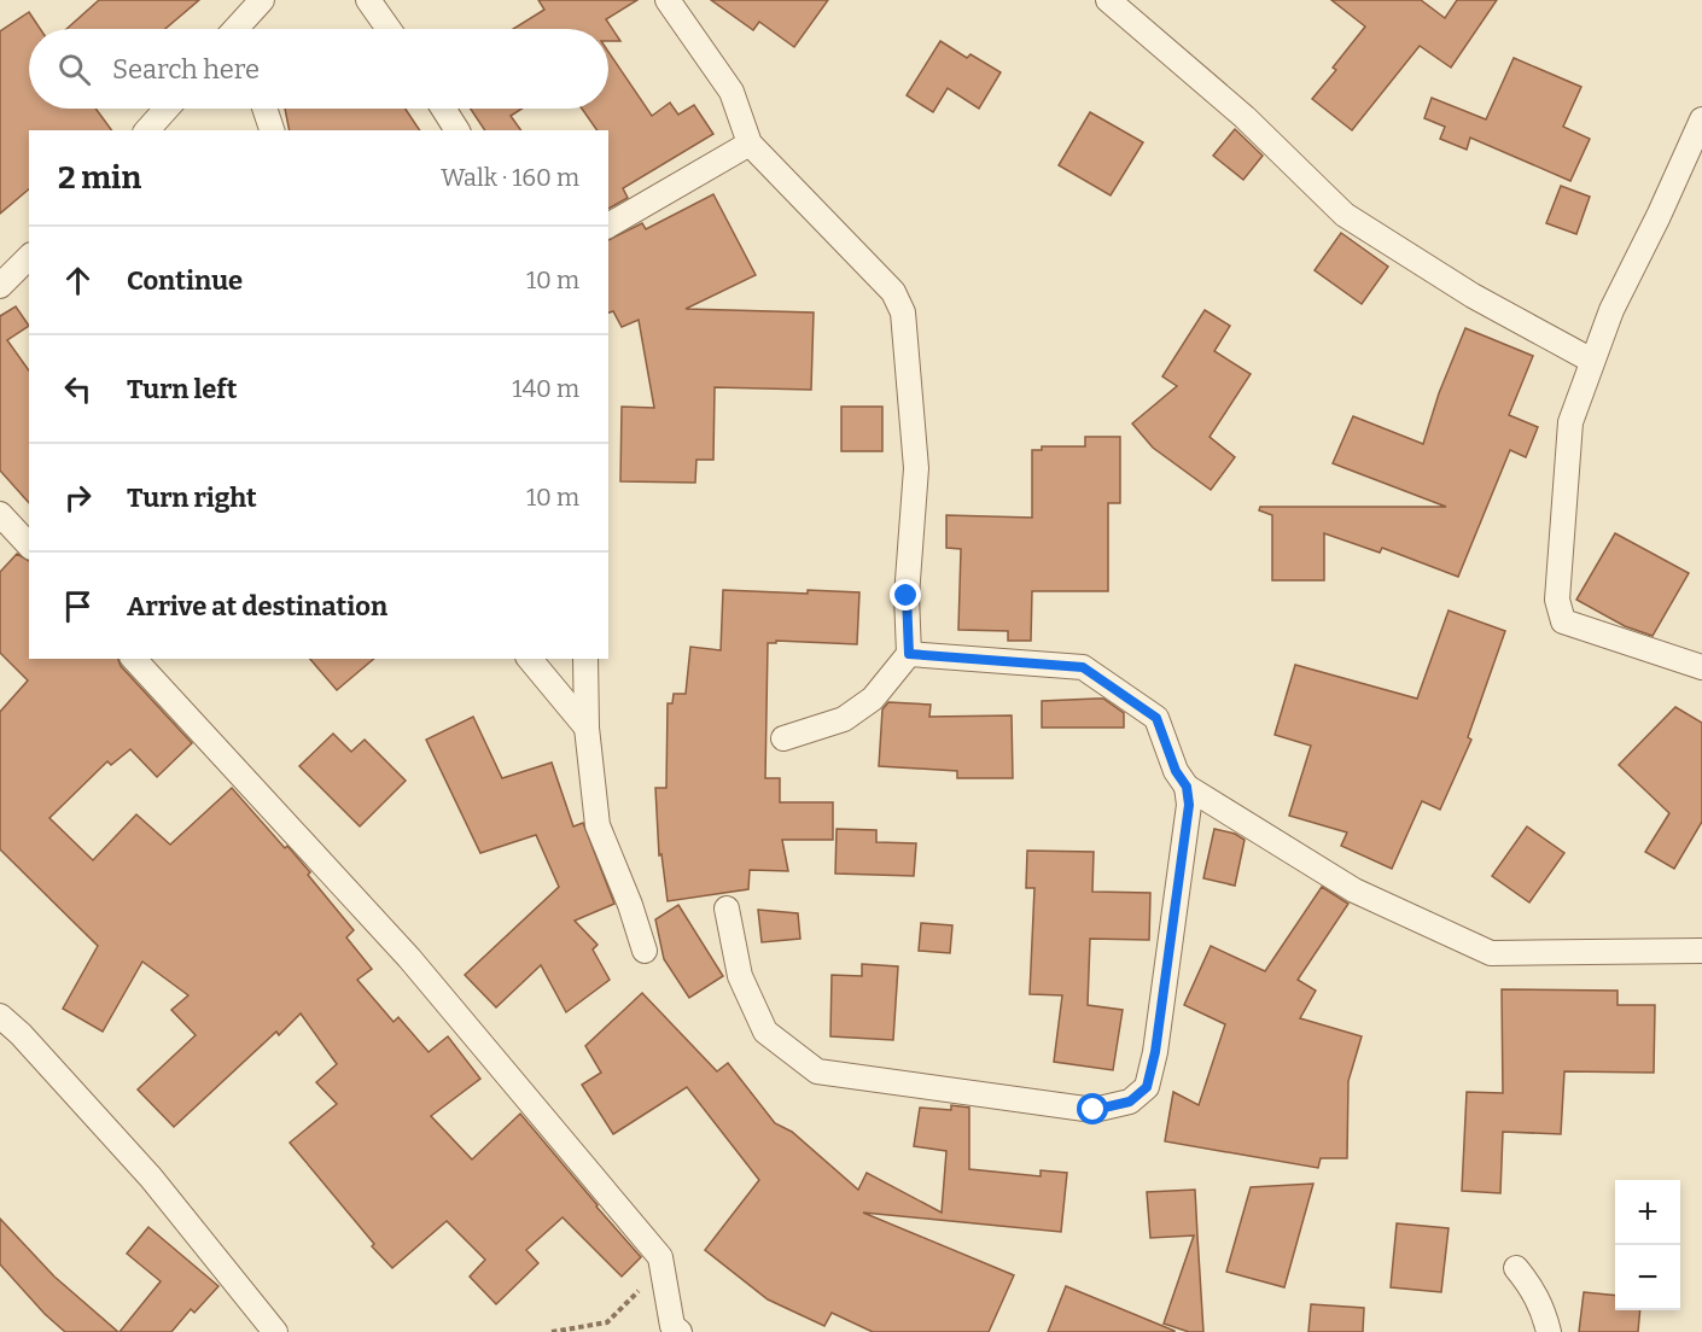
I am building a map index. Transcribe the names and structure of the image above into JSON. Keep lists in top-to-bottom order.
{
  "page": {
    "search": "Search here",
    "heading": ["2 min", "Walk · 160 m"],
    "list": [
      ["Continue", "10 m"],
      ["Turn left", "140 m"],
      ["Turn right", "10 m"],
      "Arrive at destination"
    ],
    "map_buttons": ["+", "−"]
  }
}
